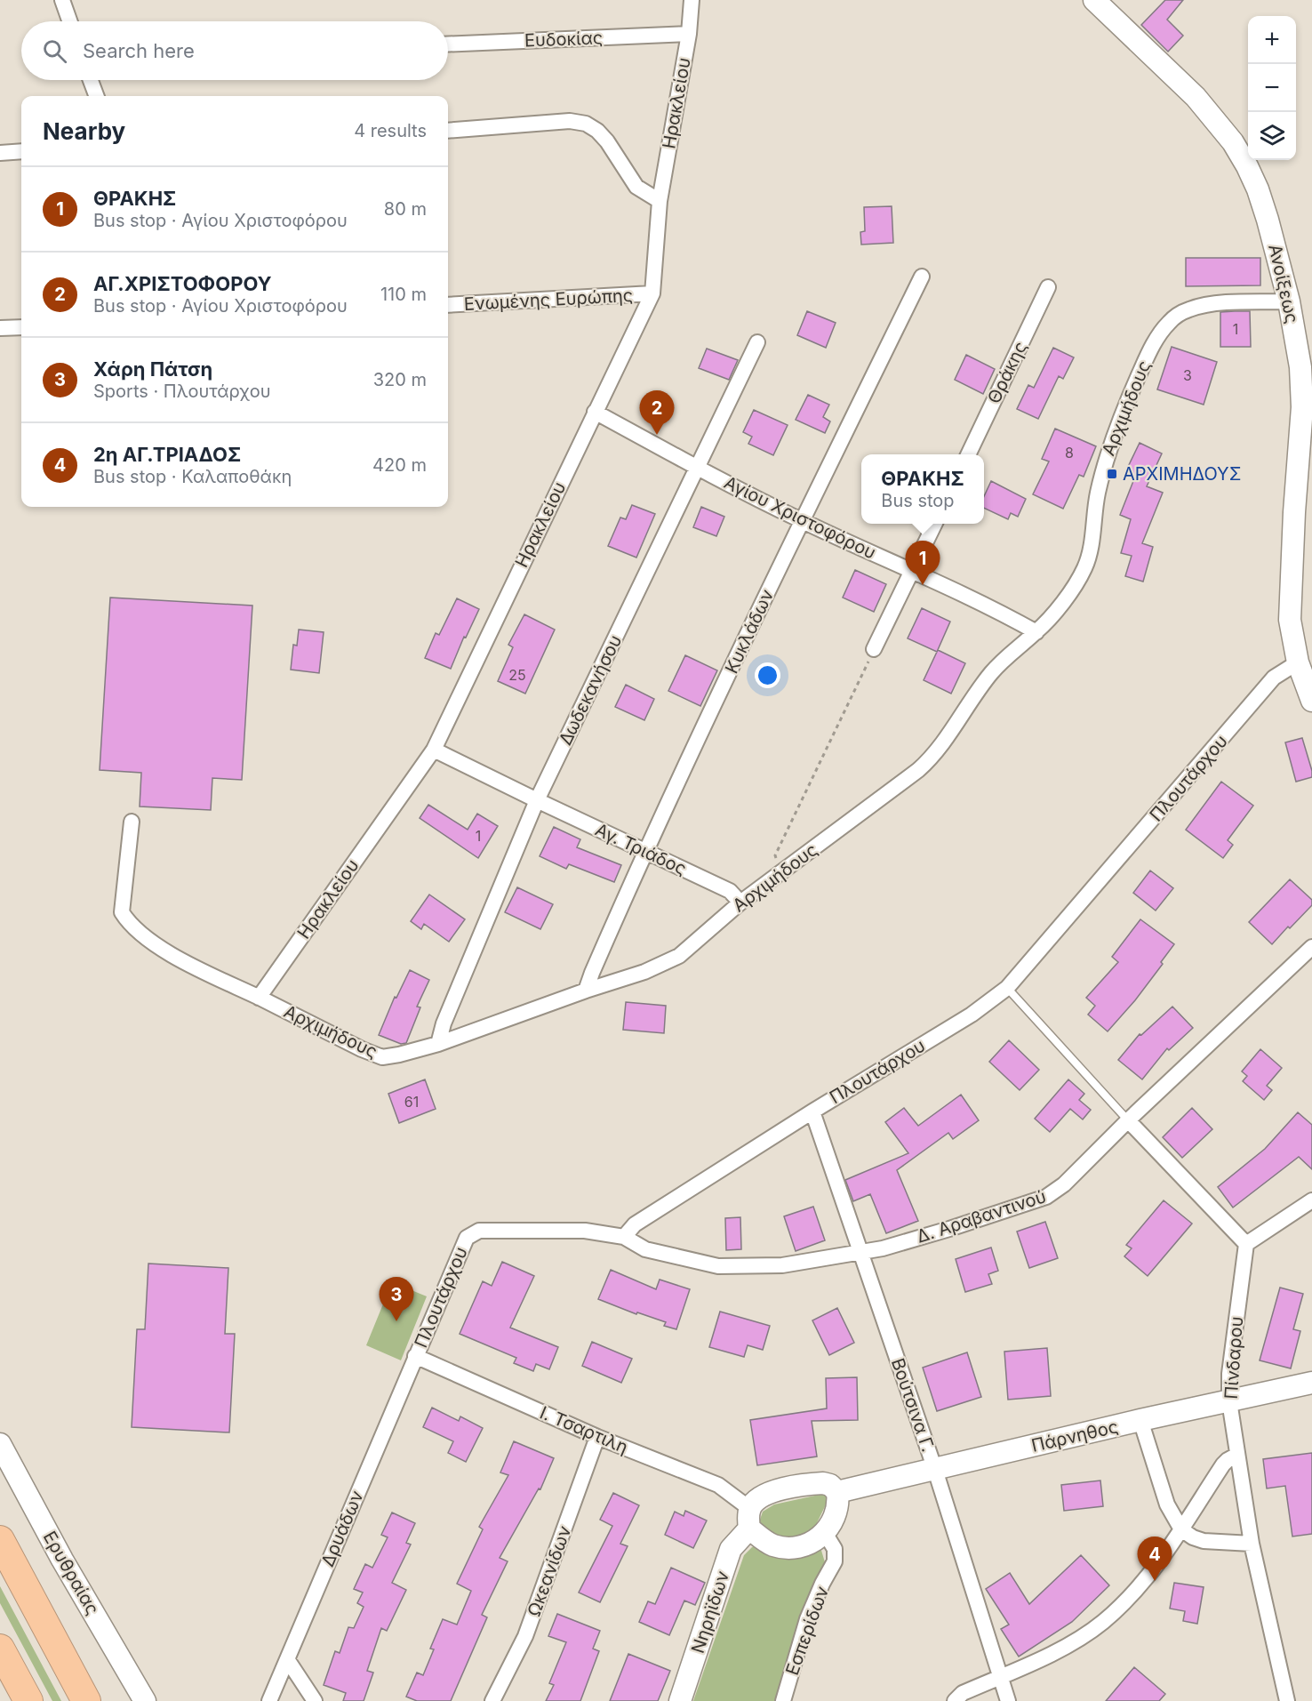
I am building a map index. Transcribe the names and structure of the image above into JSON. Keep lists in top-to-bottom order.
{
  "streets": {
    "street": [
      "Ευδοκίας",
      "Ηρακλείου",
      "Ανοίξεως",
      "Ενωμένης Ευρώπης",
      "Θράκης",
      "Αρχιμήδους",
      "Αγίου Χριστοφόρου",
      "Κυκλάδων",
      "Δωδεκανήσου",
      "Πλουτάρχου",
      "Αγ. Τριάδος",
      "Δ. Αραβαντινού",
      "Πίνδαρου",
      "Βούτσινα Γ.",
      "Ι. Τσαρτιλη",
      "Πάρνηθος",
      "Δρυάδων",
      "Ωκεανίδων",
      "Ερυθραίας",
      "Νηρηϊδων",
      "Εσπερίδων"
    ]
  },
  "crossings": [
    ["Ευδοκίας", "Ηρακλείου"],
    ["Ηρακλείου", "Ενωμένης Ευρώπης"],
    ["Ηρακλείου", "Αρχιμήδους"],
    ["Ηρακλείου", "Αγίου Χριστοφόρου"],
    ["Ηρακλείου", "Αγ. Τριάδος"],
    ["Ανοίξεως", "Αρχιμήδους"],
    ["Ανοίξεως", "Πλουτάρχου"],
    ["Αρχιμήδους", "Αγίου Χριστοφόρου"],
    ["Αρχιμήδους", "Κυκλάδων"],
    ["Αρχιμήδους", "Δωδεκανήσου"],
    ["Αρχιμήδους", "Αγ. Τριάδος"],
    ["Αγίου Χριστοφόρου", "Κυκλάδων"],
    ["Αγίου Χριστοφόρου", "Δωδεκανήσου"],
    ["Κυκλάδων", "Αγ. Τριάδος"],
    ["Δωδεκανήσου", "Αγ. Τριάδος"],
    ["Πλουτάρχου", "Δ. Αραβαντινού"],
    ["Πλουτάρχου", "Βούτσινα Γ."],
    ["Πλουτάρχου", "Ι. Τσαρτιλη"],
    ["Πλουτάρχου", "Δρυάδων"],
    ["Δ. Αραβαντινού", "Βούτσινα Γ."],
    ["Πίνδαρου", "Πάρνηθος"],
    ["Βούτσινα Γ.", "Πάρνηθος"],
    ["Ι. Τσαρτιλη", "Πάρνηθος"],
    ["Ι. Τσαρτιλη", "Δρυάδων"],
    ["Ι. Τσαρτιλη", "Ωκεανίδων"],
    ["Ι. Τσαρτιλη", "Νηρηϊδων"],
    ["Ι. Τσαρτιλη", "Εσπερίδων"],
    ["Πάρνηθος", "Νηρηϊδων"],
    ["Πάρνηθος", "Εσπερίδων"],
    ["Νηρηϊδων", "Εσπερίδων"]
  ],
  "places": {
    "transit": ["ΑΡΧΙΜΗΔΟΥΣ"]
  },
  "house_numbers": [
    "1",
    "3",
    "8",
    "25",
    "1",
    "61"
  ],
  "page": {
    "map_buttons": ["+", "−"],
    "search": "Search here",
    "heading": ["Nearby", "4 results"],
    "list": [
      {
        "mark": "1",
        "name": "ΘΡΑΚΗΣ",
        "note": "Bus stop · Αγίου Χριστοφόρου",
        "value": "80 m"
      },
      {
        "mark": "2",
        "name": "ΑΓ.ΧΡΙΣΤΟΦΟΡΟΥ",
        "note": "Bus stop · Αγίου Χριστοφόρου",
        "value": "110 m"
      },
      {
        "mark": "3",
        "name": "Χάρη Πάτση",
        "note": "Sports · Πλουτάρχου",
        "value": "320 m"
      },
      {
        "mark": "4",
        "name": "2η ΑΓ.ΤΡΙΑΔΟΣ",
        "note": "Bus stop · Καλαποθάκη",
        "value": "420 m"
      }
    ],
    "pins": [
      "2",
      "1",
      "3",
      "4"
    ],
    "popup": ["ΘΡΑΚΗΣ", "Bus stop"]
  }
}
